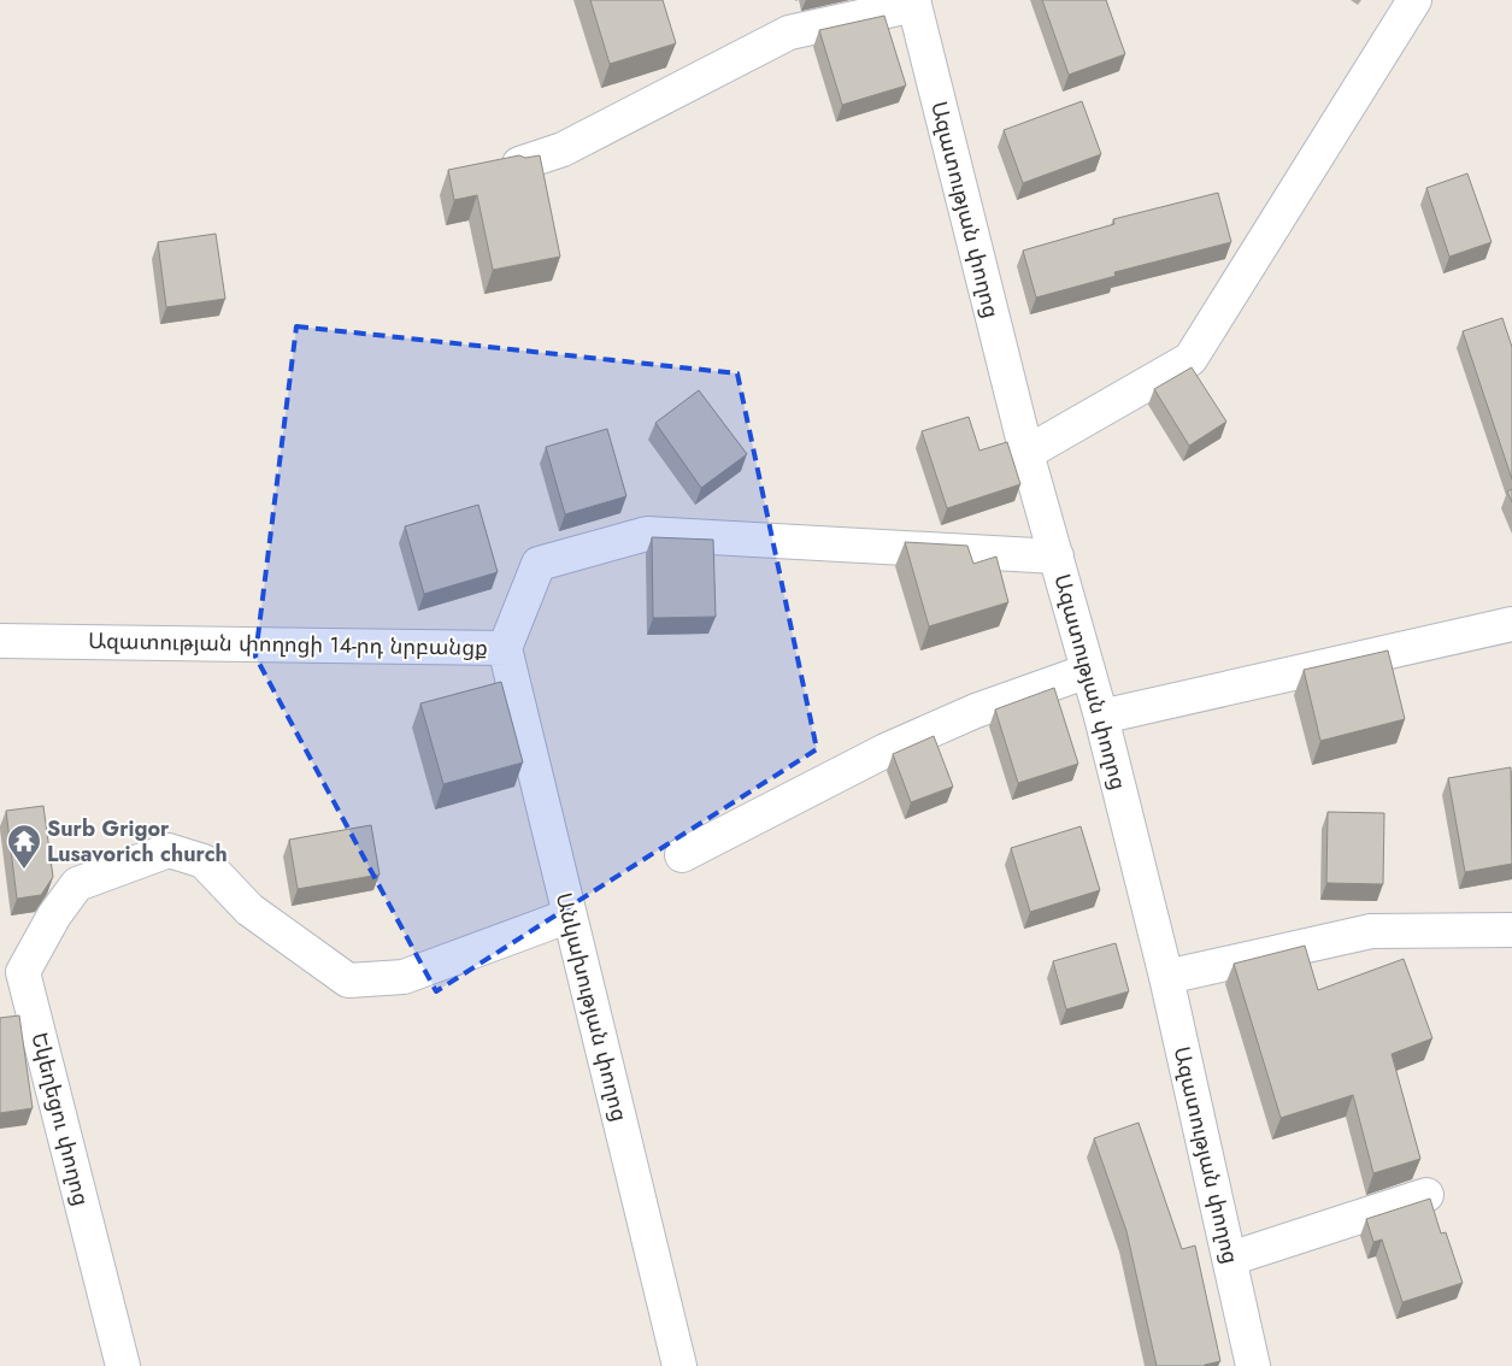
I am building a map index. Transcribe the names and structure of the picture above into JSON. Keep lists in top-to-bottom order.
{
  "streets": {
    "street": [
      "Ազատության փողոց",
      "Ազատության փողոցի 14-րդ նրբանցք",
      "Անկախության փողոց",
      "Եկեղեցու փողոց"
    ]
  },
  "crossings": [
    ["Ազատության փողոց", "Ազատության փողոցի 14-րդ նրբանցք"],
    ["Ազատության փողոցի 14-րդ նրբանցք", "Անկախության փողոց"],
    ["Անկախության փողոց", "Եկեղեցու փողոց"]
  ],
  "places": {
    "temple": ["Surb Grigor Lusavorich church"]
  }
}
